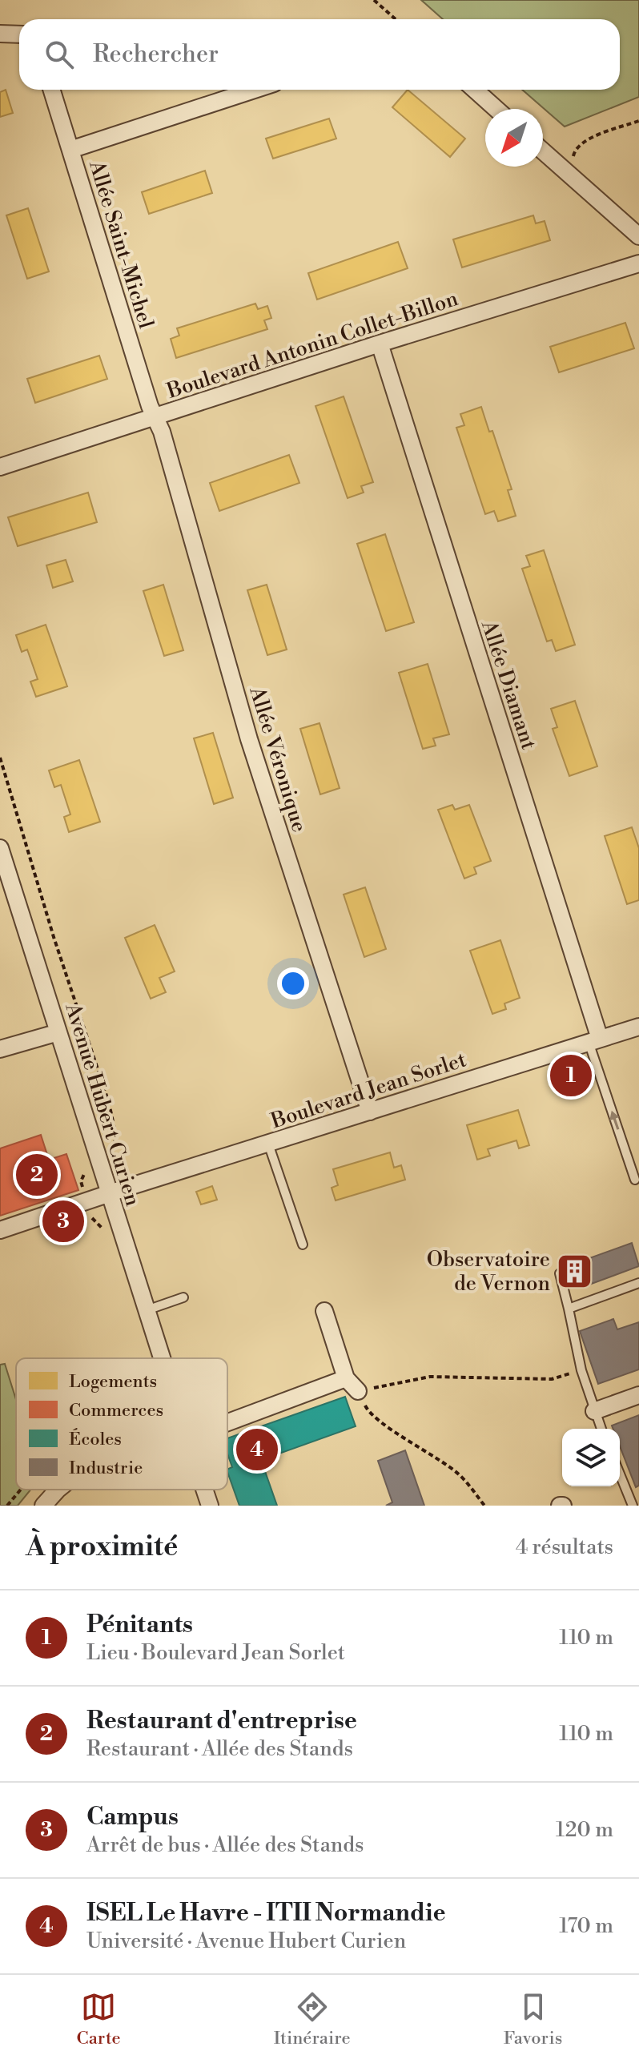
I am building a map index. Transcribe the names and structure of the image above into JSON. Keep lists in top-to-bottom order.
{
  "streets": {
    "street": [
      "Allée Saint-Michel",
      "Boulevard Antonin Collet-Billon",
      "Allée Diamant",
      "Allée Véronique",
      "Boulevard Jean Sorlet",
      "Avenue Hubert Curien"
    ]
  },
  "crossings": [
    ["Allée Saint-Michel", "Boulevard Antonin Collet-Billon"],
    ["Allée Saint-Michel", "Allée Véronique"],
    ["Boulevard Antonin Collet-Billon", "Allée Diamant"],
    ["Boulevard Antonin Collet-Billon", "Allée Véronique"],
    ["Allée Diamant", "Boulevard Jean Sorlet"],
    ["Allée Véronique", "Boulevard Jean Sorlet"],
    ["Boulevard Jean Sorlet", "Avenue Hubert Curien"]
  ],
  "places": {
    "building": ["Observatoire de Vernon"]
  },
  "legend": [
    "Logements",
    "Commerces",
    "Écoles",
    "Industrie"
  ],
  "north": "bottom left",
  "page": {
    "search": "Rechercher",
    "pins": [
      "1",
      "2",
      "3",
      "4"
    ],
    "heading": ["À proximité", "4 résultats"],
    "list": [
      {
        "mark": "1",
        "name": "Pénitants",
        "note": "Lieu · Boulevard Jean Sorlet",
        "value": "110 m"
      },
      {
        "mark": "2",
        "name": "Restaurant d'entreprise",
        "note": "Restaurant · Allée des Stands",
        "value": "110 m"
      },
      {
        "mark": "3",
        "name": "Campus",
        "note": "Arrêt de bus · Allée des Stands",
        "value": "120 m"
      },
      {
        "mark": "4",
        "name": "ISEL Le Havre - ITII Normandie",
        "note": "Université · Avenue Hubert Curien",
        "value": "170 m"
      }
    ],
    "nav": ["Carte", "Itinéraire", "Favoris"]
  }
}
